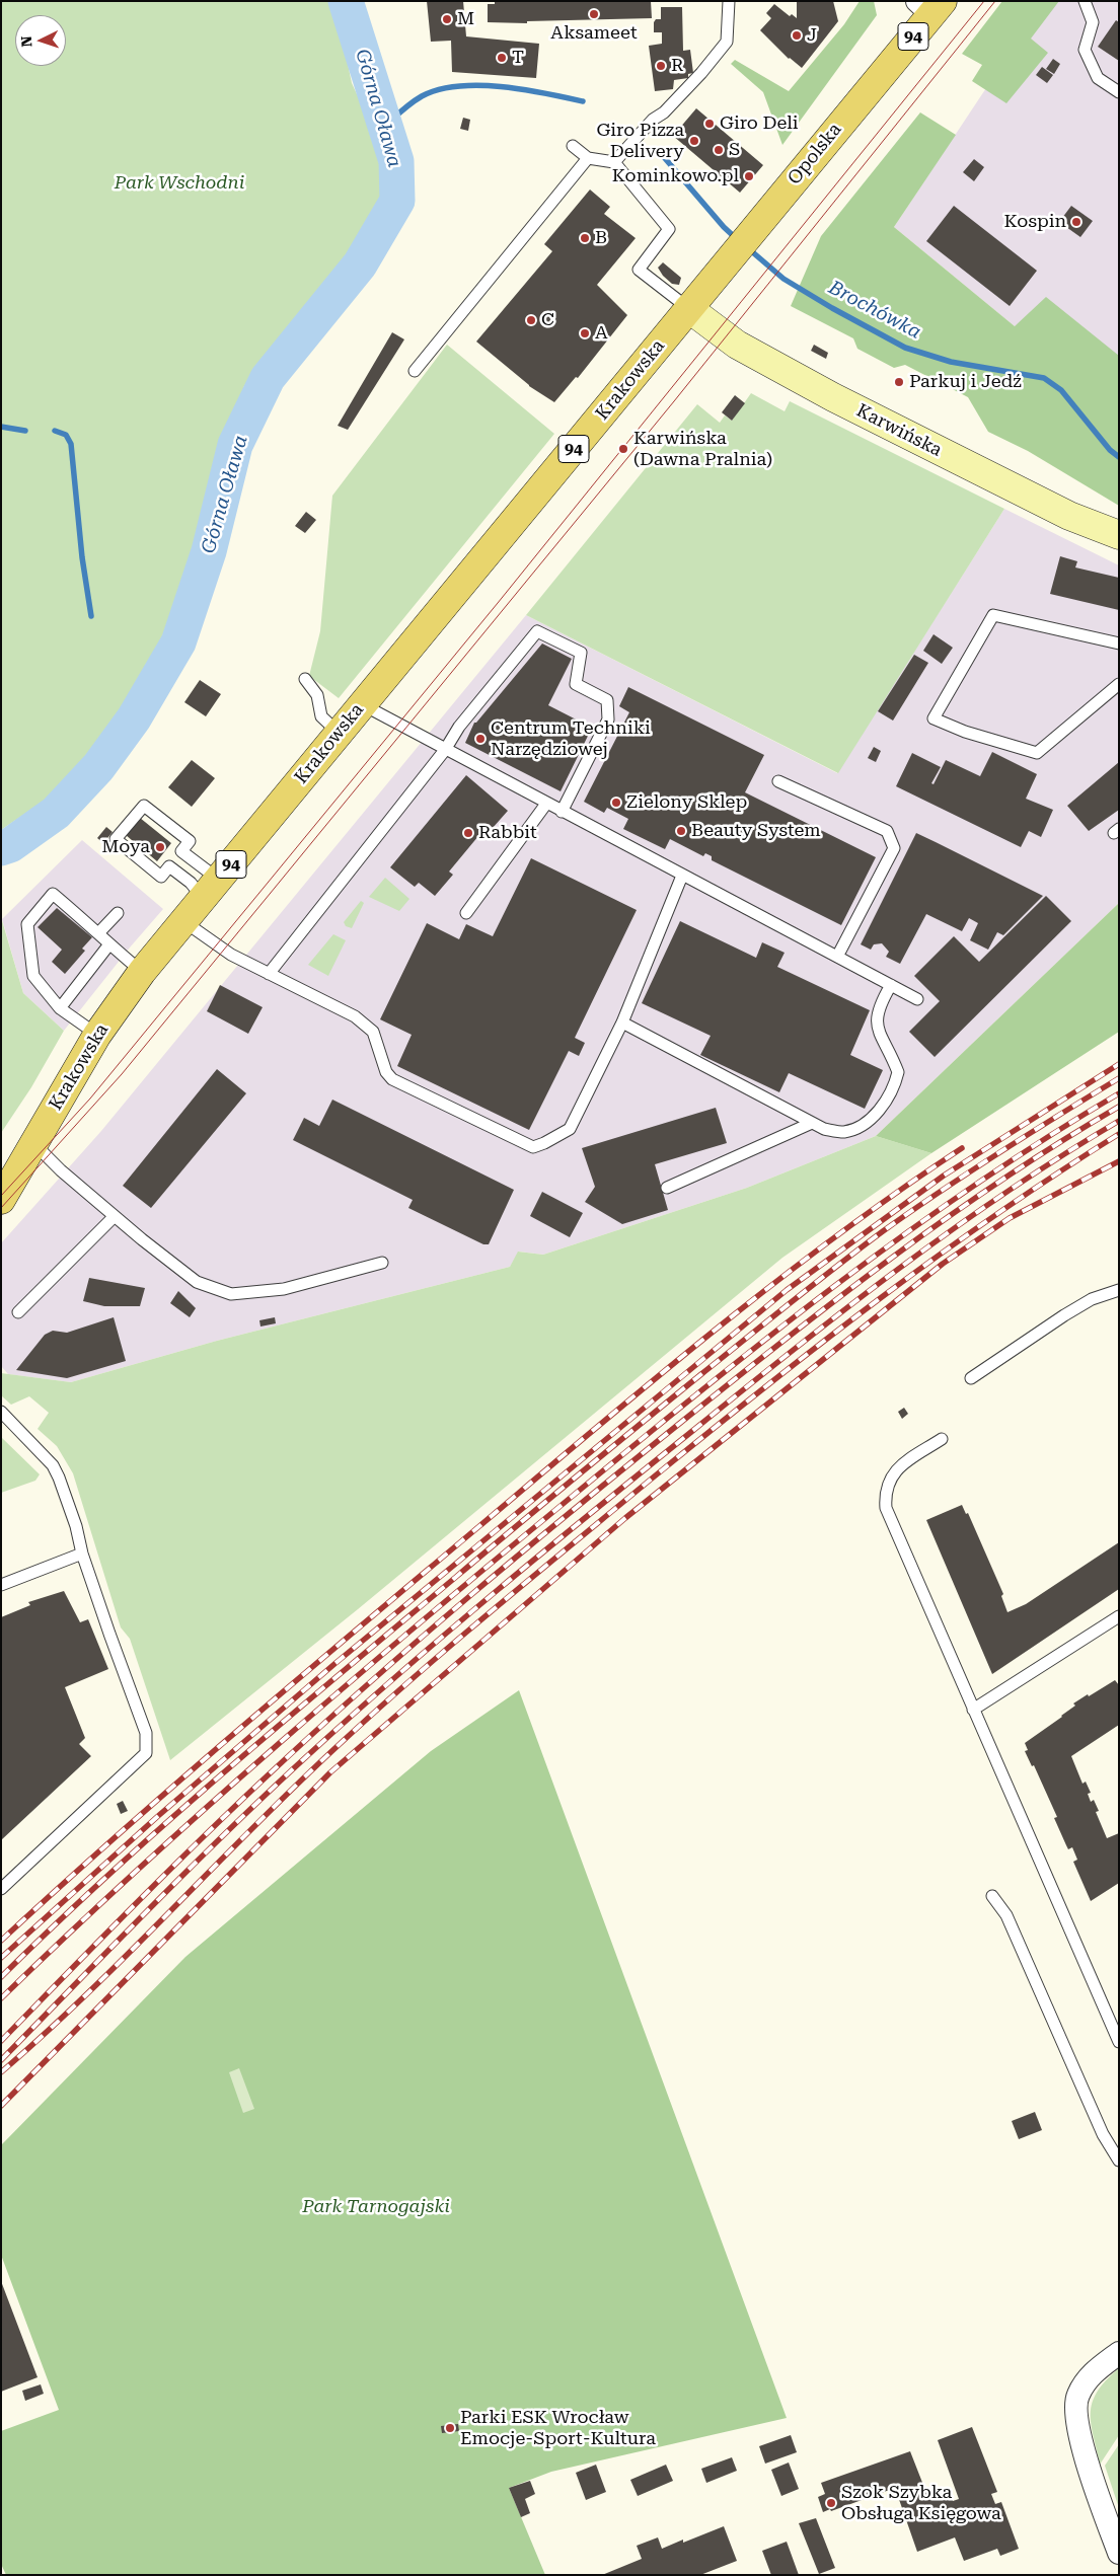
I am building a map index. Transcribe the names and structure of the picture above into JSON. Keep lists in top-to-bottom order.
{
  "streets": {
    "main road": ["94", "Opolska", "Krakowska"],
    "street": ["Karwińska"]
  },
  "crossings": [
    ["Opolska", "Krakowska"],
    ["Opolska", "Karwińska"],
    ["Krakowska", "Karwińska"]
  ],
  "water": ["Górna Oława", "Brochówka"],
  "parks": ["Park Wschodni", "Park Tarnogajski"],
  "places": [
    "Aksameet",
    "M",
    "J",
    "T",
    "R",
    "Giro Deli",
    "Giro Pizza Delivery",
    "S",
    "Kominkowo.pl",
    "Kospin",
    "B",
    "C",
    "A",
    "Parkuj i Jedź",
    "Karwińska (Dawna Pralnia)",
    "Centrum Techniki Narzędziowej",
    "Zielony Sklep",
    "Beauty System",
    "Rabbit",
    "Moya",
    "Parki ESK Wrocław Emocje-Sport-Kultura",
    "Szok Szybka Obsługa Księgowa"
  ],
  "north": "left"
}
